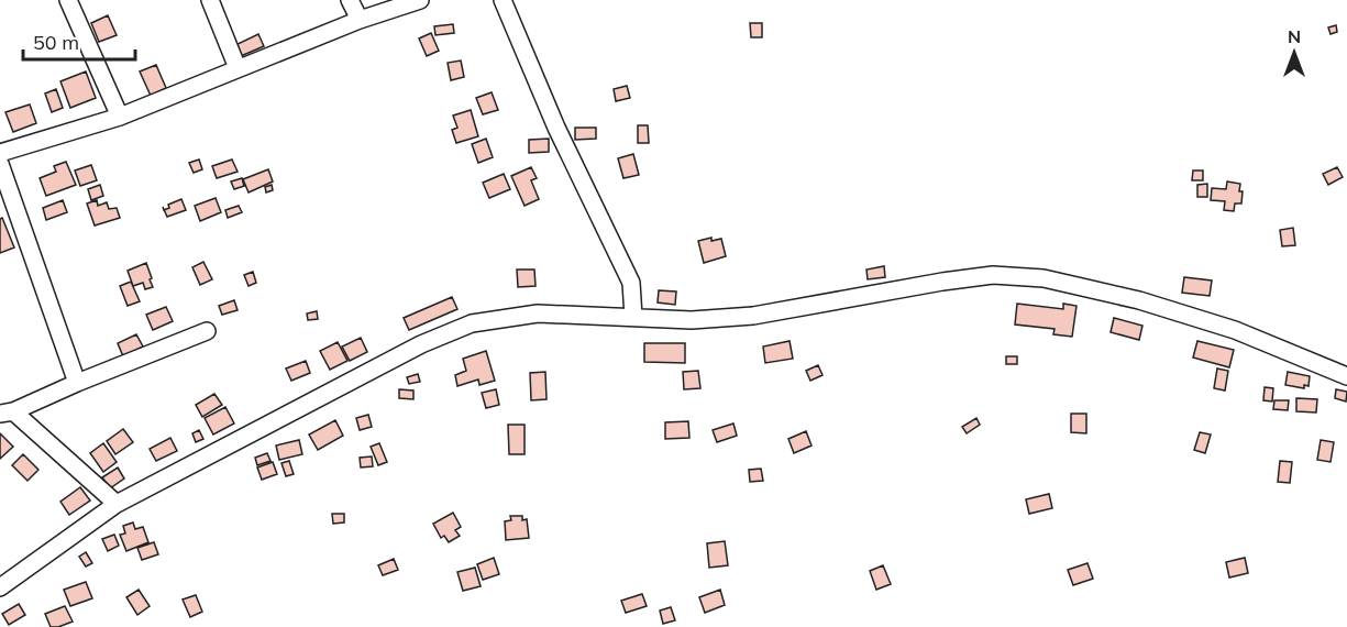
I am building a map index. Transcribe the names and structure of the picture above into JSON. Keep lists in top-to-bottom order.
{
  "scale_bar": "50 m",
  "north": "top"
}
